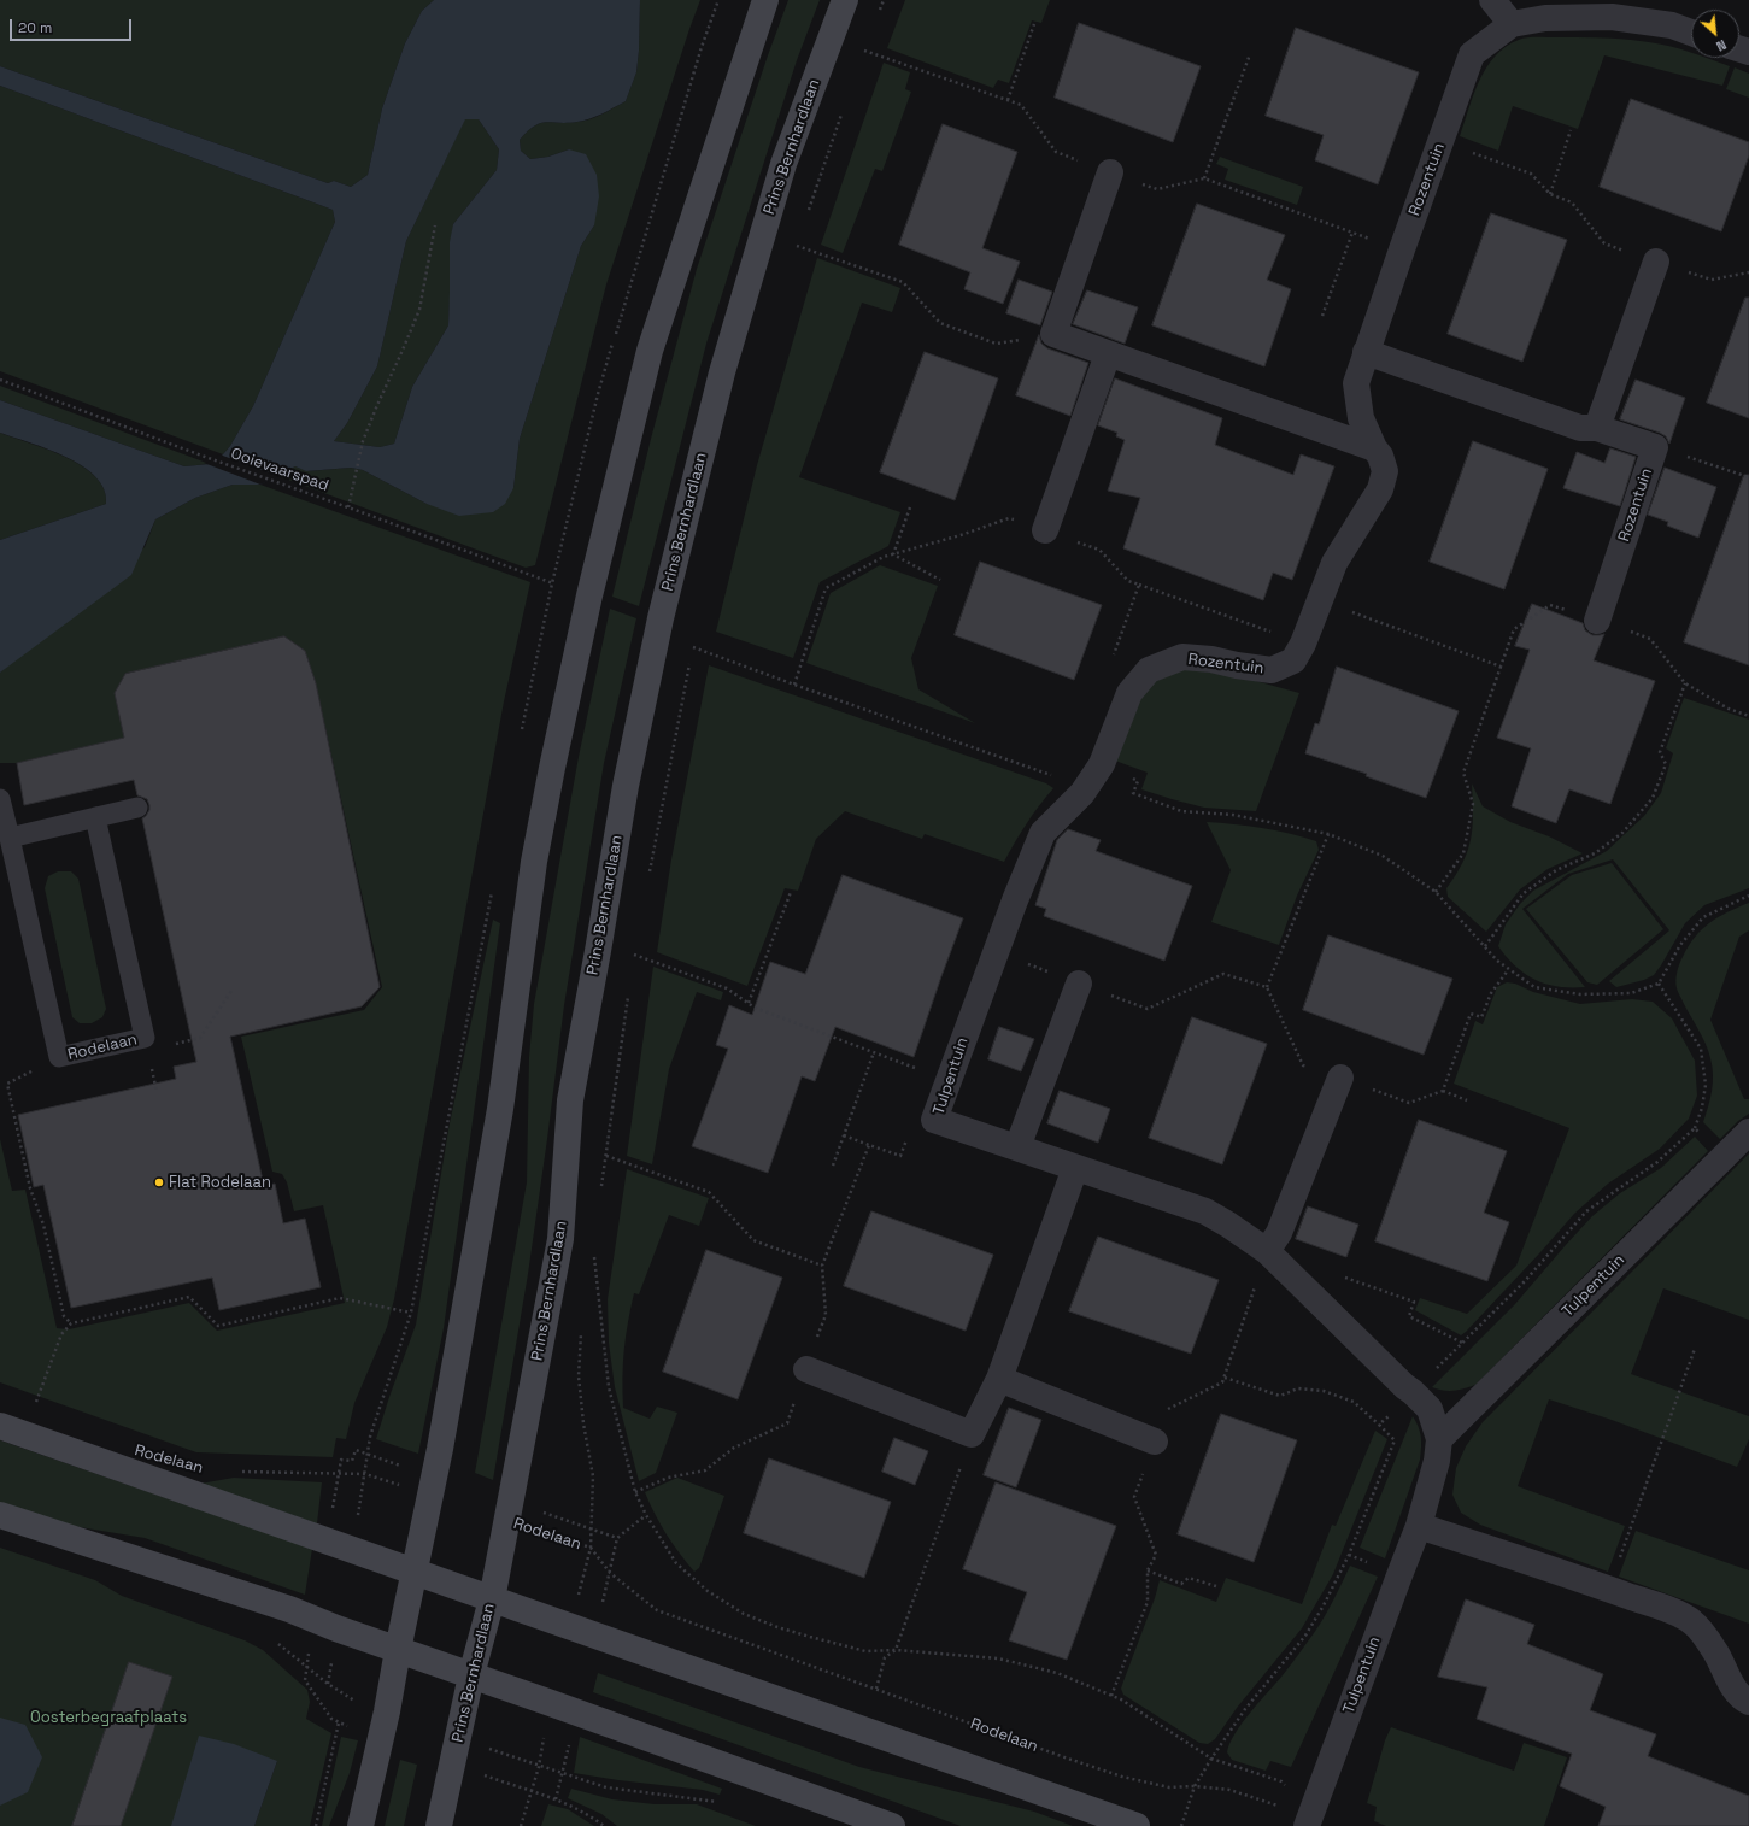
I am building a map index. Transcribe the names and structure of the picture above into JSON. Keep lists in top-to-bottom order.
{
  "streets": {
    "main road": ["Prins Bernhardlaan", "Rodelaan"],
    "street": ["Rozentuin", "Tulpentuin"],
    "path": ["Ooievaarspad"]
  },
  "crossings": [
    ["Prins Bernhardlaan", "Rodelaan"],
    ["Rozentuin", "Tulpentuin"],
    ["Rodelaan", "Tulpentuin"]
  ],
  "parks": ["Oosterbegraafplaats"],
  "places": ["Flat Rodelaan"],
  "scale_bar": "20 m",
  "north": "bottom right"
}
